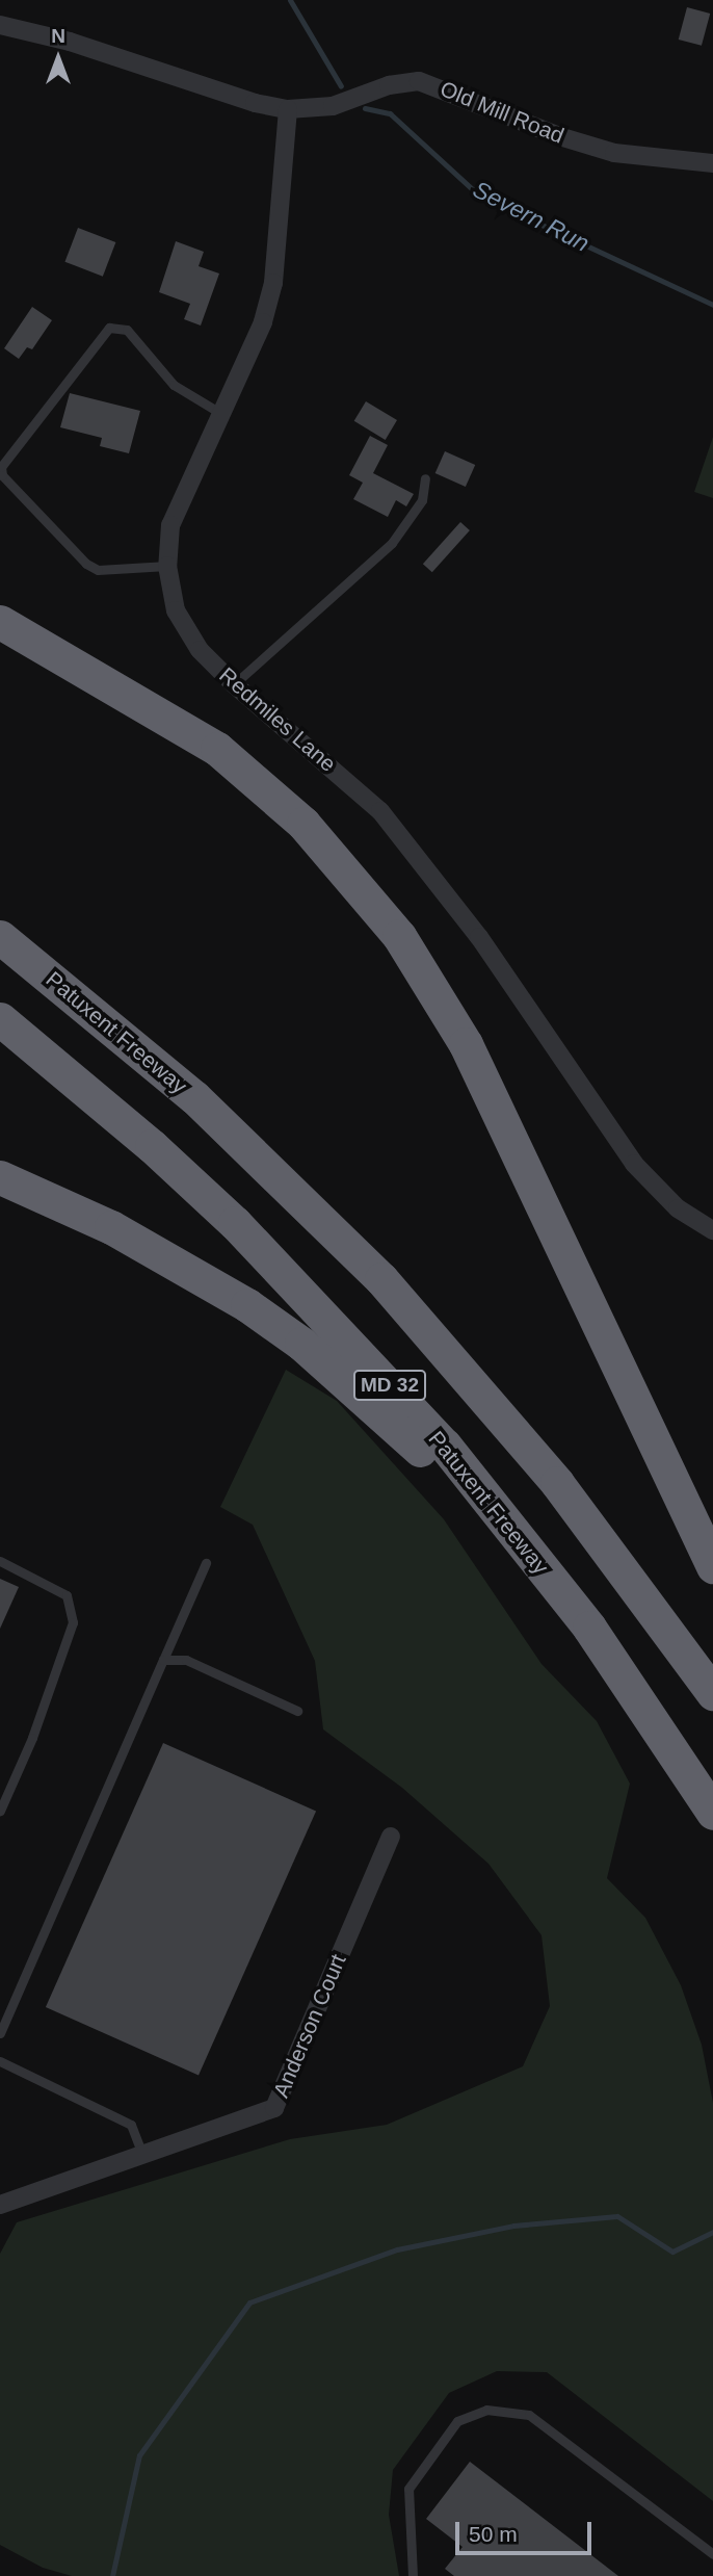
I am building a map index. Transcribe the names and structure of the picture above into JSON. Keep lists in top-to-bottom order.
{
  "streets": {
    "highway": ["Patuxent Freeway", "MD 32"],
    "street": ["Old Mill Road", "Redmiles Lane", "Anderson Court"]
  },
  "crossings": [
    ["Old Mill Road", "Redmiles Lane"]
  ],
  "water": ["Severn Run"],
  "scale_bar": "50 m",
  "north": "top"
}
